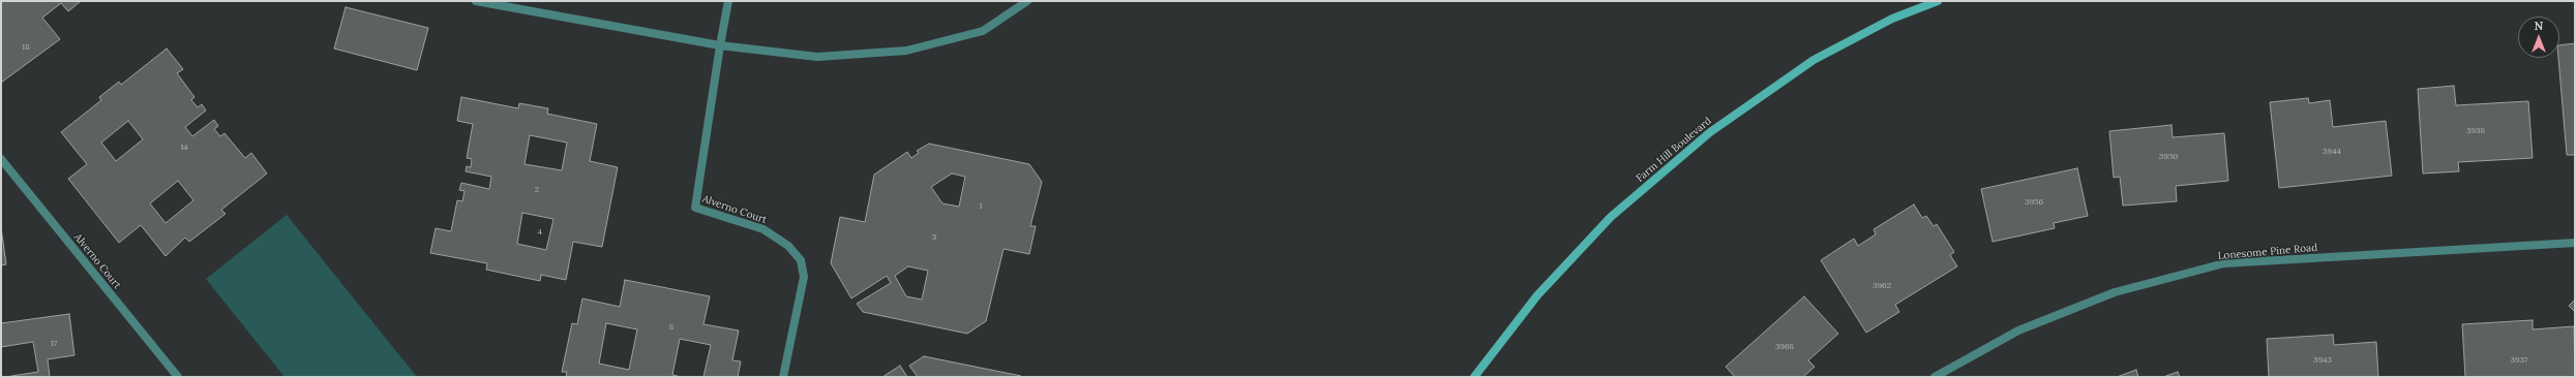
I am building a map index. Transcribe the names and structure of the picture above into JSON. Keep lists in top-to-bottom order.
{
  "streets": {
    "main road": ["Farm Hill Boulevard"],
    "street": ["Alverno Court", "Lonesome Pine Road"]
  },
  "house_numbers": [
    "18",
    "3938",
    "14",
    "3944",
    "3950",
    "2",
    "3956",
    "1",
    "4",
    "3",
    "3962",
    "8",
    "17",
    "3968",
    "3943",
    "3937"
  ],
  "north": "top"
}
